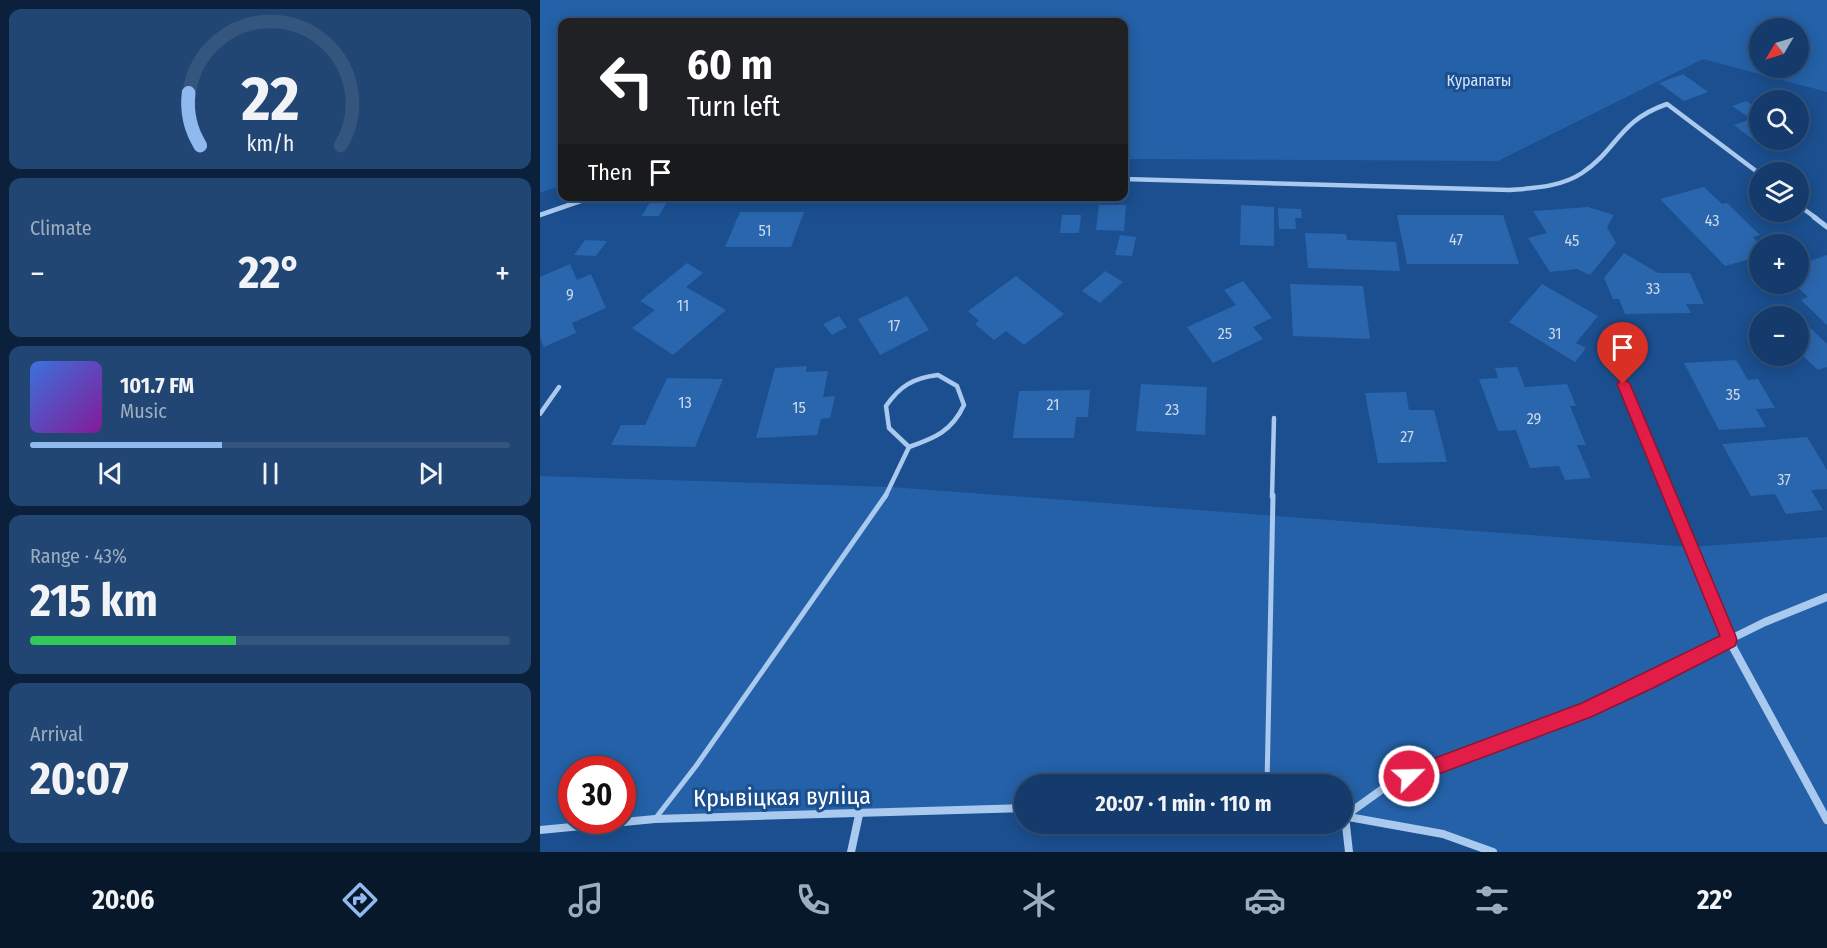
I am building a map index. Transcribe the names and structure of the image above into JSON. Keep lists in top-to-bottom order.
{
  "streets": {
    "street": ["Крывіцкая вуліца"]
  },
  "parks": ["Курапаты"],
  "house_numbers": [
    "43",
    "51",
    "47",
    "45",
    "33",
    "9",
    "11",
    "17",
    "25",
    "31",
    "35",
    "13",
    "21",
    "15",
    "23",
    "29",
    "27",
    "37"
  ],
  "north": "bottom left",
  "page": {
    "map_buttons": ["+", "−"],
    "turn": ["60 m", "Turn left"],
    "then": "Then",
    "tile": [
      "Climate",
      ["Range · 43%", "215 km"],
      ["Arrival", "20:07"]
    ],
    "heat": ["−", "22°", "+"],
    "song": ["101.7 FM", "Music"],
    "limit": "30",
    "trip": "20:07 · 1 min · 110 m",
    "tabs": ["20:06", "22°"],
    "gauge": ["22", "km/h"]
  }
}
